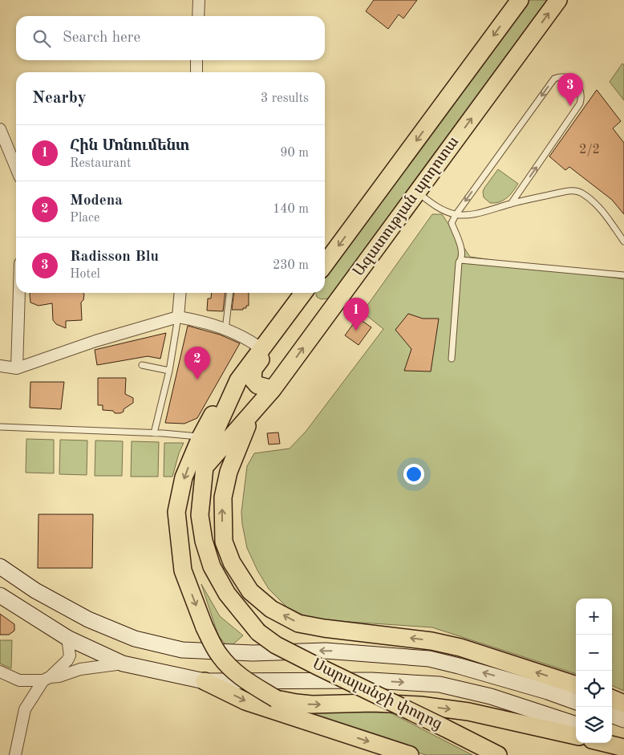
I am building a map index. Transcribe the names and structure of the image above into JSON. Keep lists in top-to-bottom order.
{
  "streets": {
    "main road": ["Ազատության պողոտա", "Սարալանջի փողոց"]
  },
  "crossings": [
    ["Ազատության պողոտա", "Սարալանջի փողոց"]
  ],
  "house_numbers": ["2/2"],
  "page": {
    "search": "Search here",
    "heading": ["Nearby", "3 results"],
    "pins": ["3", "1", "2"],
    "list": [
      {
        "mark": "1",
        "name": "Հին Մոնումենտ",
        "note": "Restaurant",
        "value": "90 m"
      },
      {
        "mark": "2",
        "name": "Modena",
        "note": "Place",
        "value": "140 m"
      },
      {
        "mark": "3",
        "name": "Radisson Blu",
        "note": "Hotel",
        "value": "230 m"
      }
    ],
    "map_buttons": ["+", "−"]
  }
}
